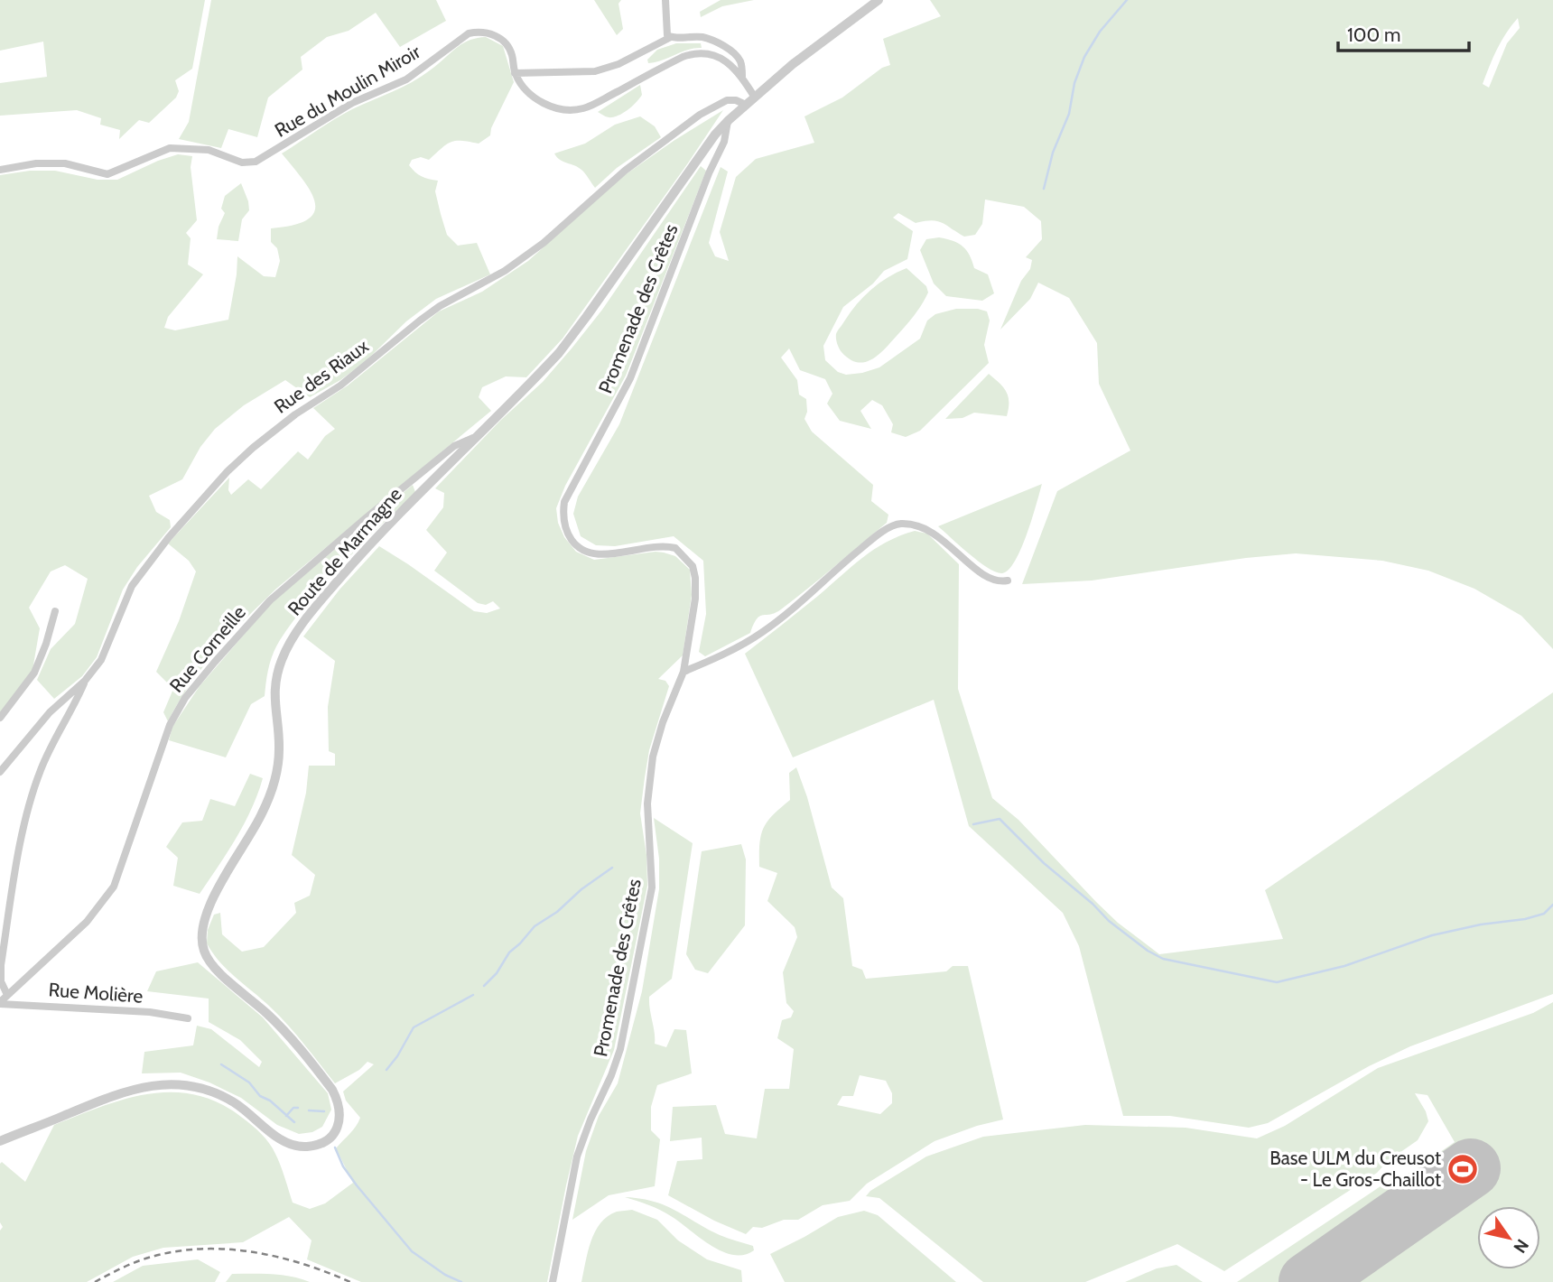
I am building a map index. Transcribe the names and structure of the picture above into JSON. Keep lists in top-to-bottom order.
{
  "streets": {
    "street": [
      "Rue du Moulin Miroir",
      "Promenade des Crêtes",
      "Rue des Riaux",
      "Route de Marmagne",
      "Rue Corneille",
      "Rue Molière"
    ]
  },
  "crossings": [
    ["Rue du Moulin Miroir", "Route de Marmagne"],
    ["Promenade des Crêtes", "Route de Marmagne"],
    ["Rue des Riaux", "Route de Marmagne"],
    ["Route de Marmagne", "Rue Corneille"],
    ["Rue Corneille", "Rue Molière"]
  ],
  "places": {
    "sports": ["Base ULM du Creusot - Le Gros-Chaillot"]
  },
  "scale_bar": "100 m",
  "north": "bottom right"
}
